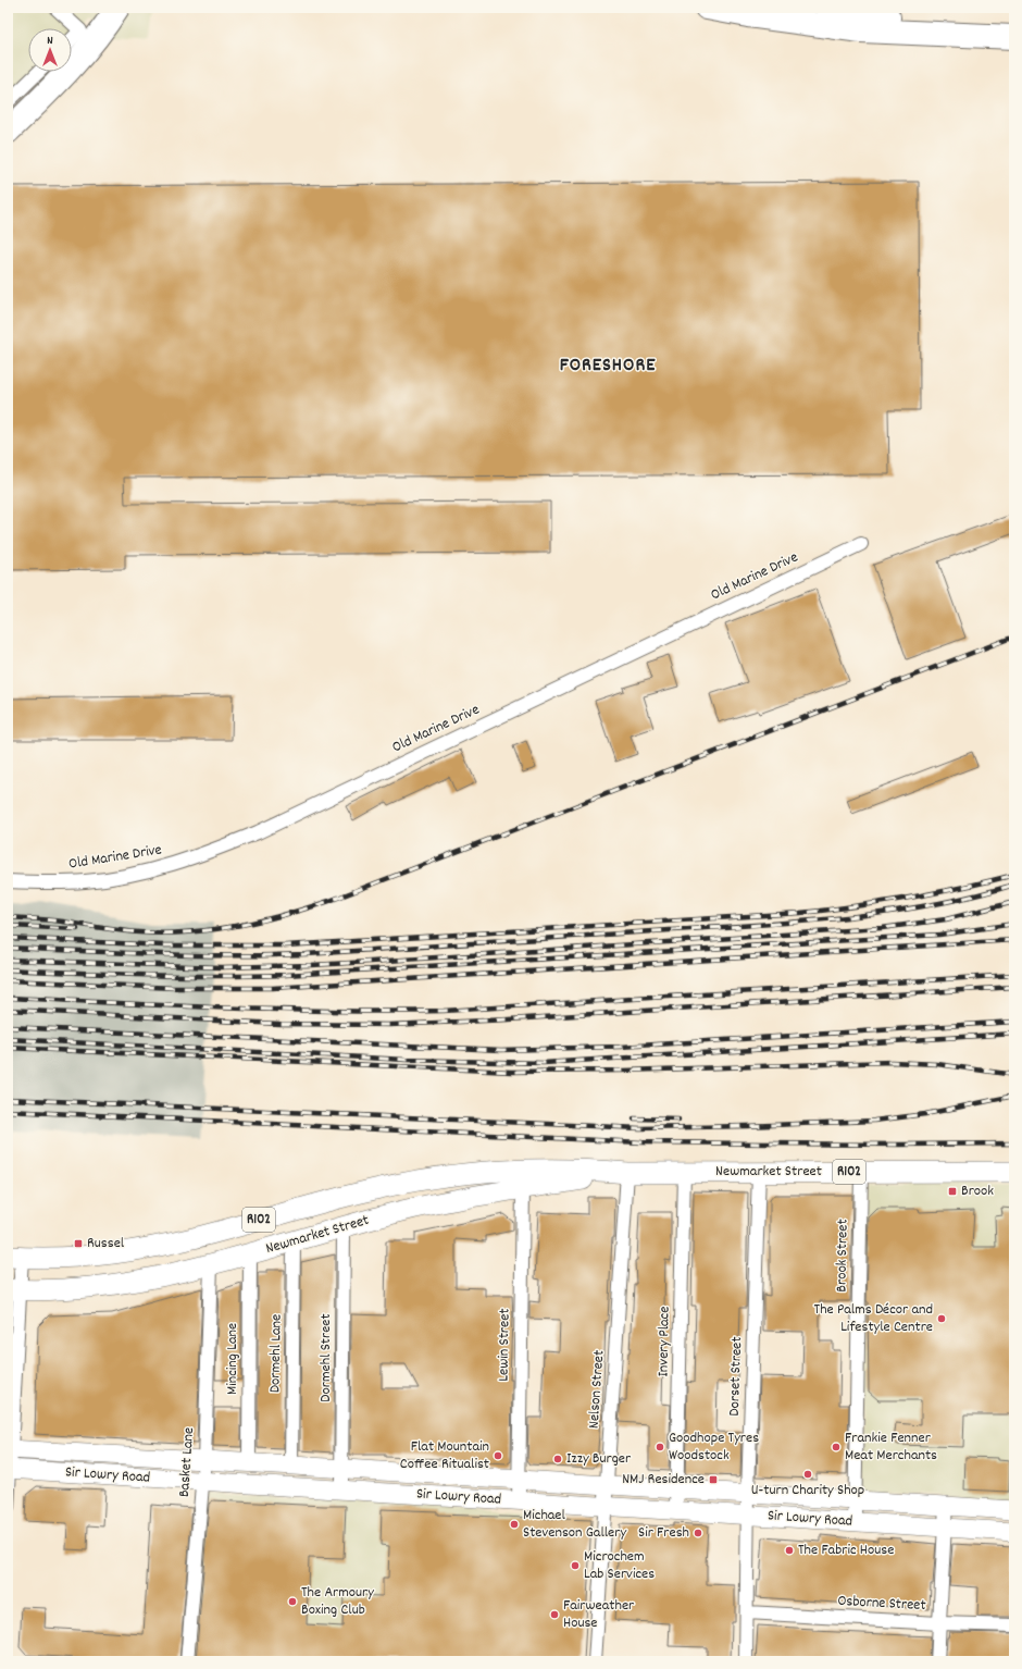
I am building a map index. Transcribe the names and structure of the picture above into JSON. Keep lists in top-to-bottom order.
{
  "streets": {
    "main road": ["Newmarket Street", "R102", "Sir Lowry Road"],
    "street": [
      "Old Marine Drive",
      "Brook Street",
      "Invery Place",
      "Lewin Street",
      "Dormehl Lane",
      "Dormehl Street",
      "Mincing Lane",
      "Dorset Street",
      "Nelson Street",
      "Basket Lane",
      "Osborne Street"
    ]
  },
  "crossings": [
    ["Newmarket Street", "Brook Street"],
    ["Newmarket Street", "Invery Place"],
    ["Newmarket Street", "Lewin Street"],
    ["Newmarket Street", "Dormehl Lane"],
    ["Newmarket Street", "Dormehl Street"],
    ["Newmarket Street", "Mincing Lane"],
    ["Newmarket Street", "Dorset Street"],
    ["Newmarket Street", "Nelson Street"],
    ["Newmarket Street", "Basket Lane"],
    ["Brook Street", "Sir Lowry Road"],
    ["Invery Place", "Sir Lowry Road"],
    ["Lewin Street", "Sir Lowry Road"],
    ["Dormehl Lane", "Sir Lowry Road"],
    ["Dormehl Street", "Sir Lowry Road"],
    ["Mincing Lane", "Sir Lowry Road"],
    ["Dorset Street", "Sir Lowry Road"],
    ["Dorset Street", "Osborne Street"],
    ["Nelson Street", "Sir Lowry Road"],
    ["Basket Lane", "Sir Lowry Road"]
  ],
  "districts": ["FORESHORE"],
  "places": {
    "transit": ["Brook", "Russel", "NMJ Residence"],
    "other": [
      "The Palms Décor and Lifestyle Centre",
      "Goodhope Tyres Woodstock",
      "Frankie Fenner Meat Merchants",
      "Flat Mountain Coffee Ritualist",
      "Izzy Burger",
      "U-turn Charity Shop",
      "Michael Stevenson Gallery",
      "Sir Fresh",
      "The Fabric House",
      "Microchem Lab Services",
      "The Armoury Boxing Club",
      "Fairweather House"
    ]
  },
  "north": "top"
}
